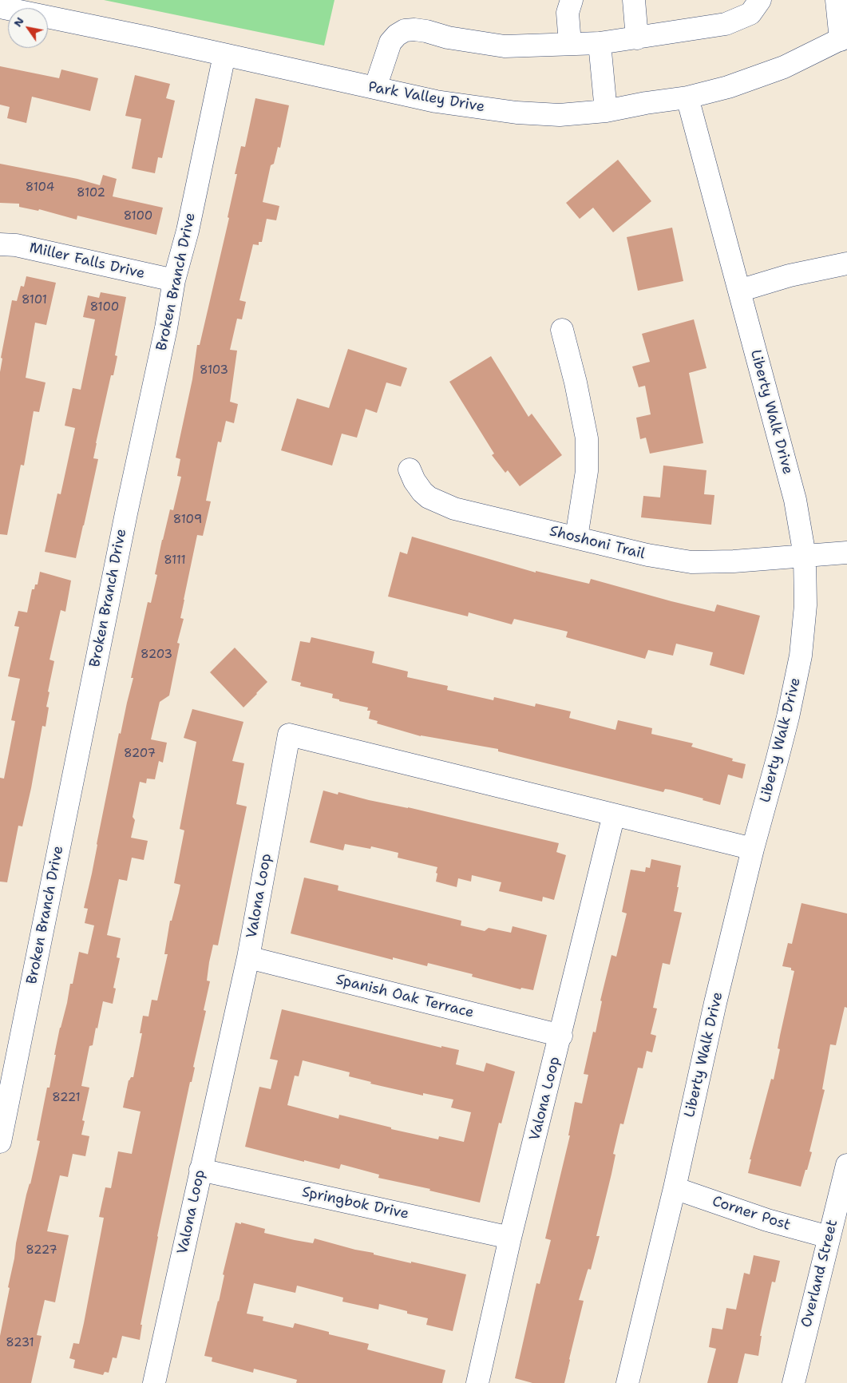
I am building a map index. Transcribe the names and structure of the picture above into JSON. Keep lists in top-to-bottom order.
{
  "streets": {
    "street": [
      "Park Valley Drive",
      "Miller Falls Drive",
      "Broken Branch Drive",
      "Liberty Walk Drive",
      "Shoshoni Trail",
      "Valona Loop",
      "Spanish Oak Terrace",
      "Springbok Drive",
      "Corner Post",
      "Overland Street"
    ]
  },
  "crossings": [
    ["Park Valley Drive", "Broken Branch Drive"],
    ["Park Valley Drive", "Liberty Walk Drive"],
    ["Miller Falls Drive", "Broken Branch Drive"],
    ["Liberty Walk Drive", "Shoshoni Trail"],
    ["Liberty Walk Drive", "Valona Loop"],
    ["Liberty Walk Drive", "Corner Post"],
    ["Valona Loop", "Spanish Oak Terrace"],
    ["Valona Loop", "Springbok Drive"],
    ["Corner Post", "Overland Street"]
  ],
  "house_numbers": [
    "8104",
    "8102",
    "8100",
    "8101",
    "8100",
    "8103",
    "8109",
    "8111",
    "8203",
    "8207",
    "8221",
    "8227",
    "8231"
  ],
  "north": "top left"
}
